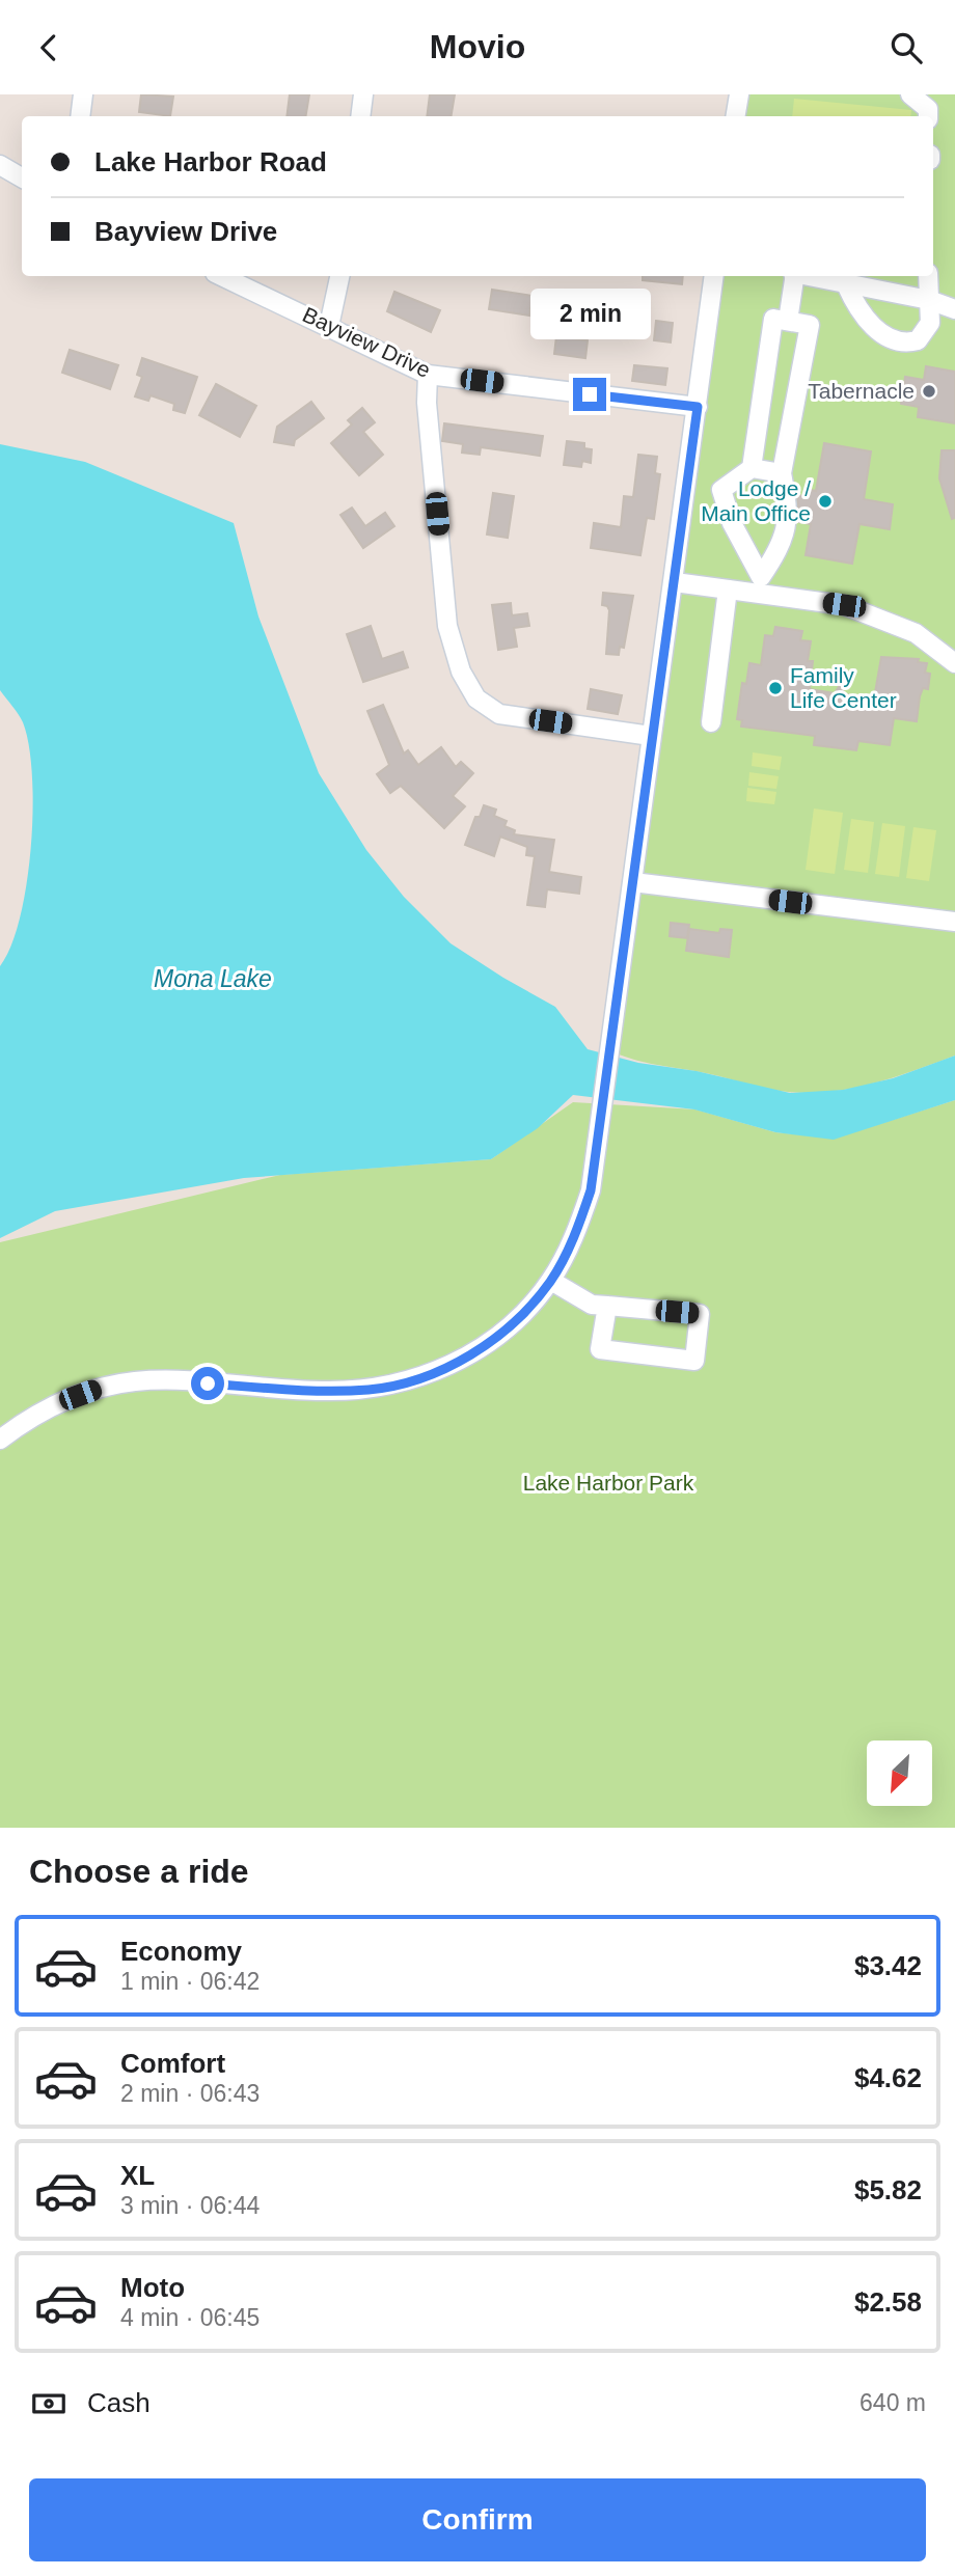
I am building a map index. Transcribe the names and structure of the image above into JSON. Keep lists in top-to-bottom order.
{
  "streets": {
    "street": ["Bayview Drive"]
  },
  "water": ["Mona Lake"],
  "parks": ["Lake Harbor Park"],
  "places": ["Tabernacle", "Lodge / Main Office", "Family Life Center"],
  "north": "bottom left",
  "page": {
    "header": "Movio",
    "banner": ["Lake Harbor Road", "Bayview Drive"],
    "bubble": "2 min",
    "heading": "Choose a ride",
    "list": [
      {
        "name": "Economy",
        "note": "1 min · 06:42",
        "value": "$3.42"
      },
      {
        "name": "Comfort",
        "note": "2 min · 06:43",
        "value": "$4.62"
      },
      {
        "name": "XL",
        "note": "3 min · 06:44",
        "value": "$5.82"
      },
      {
        "name": "Moto",
        "note": "4 min · 06:45",
        "value": "$2.58"
      }
    ],
    "pay": ["Cash", "640 m"],
    "buttons": "Confirm"
  }
}
